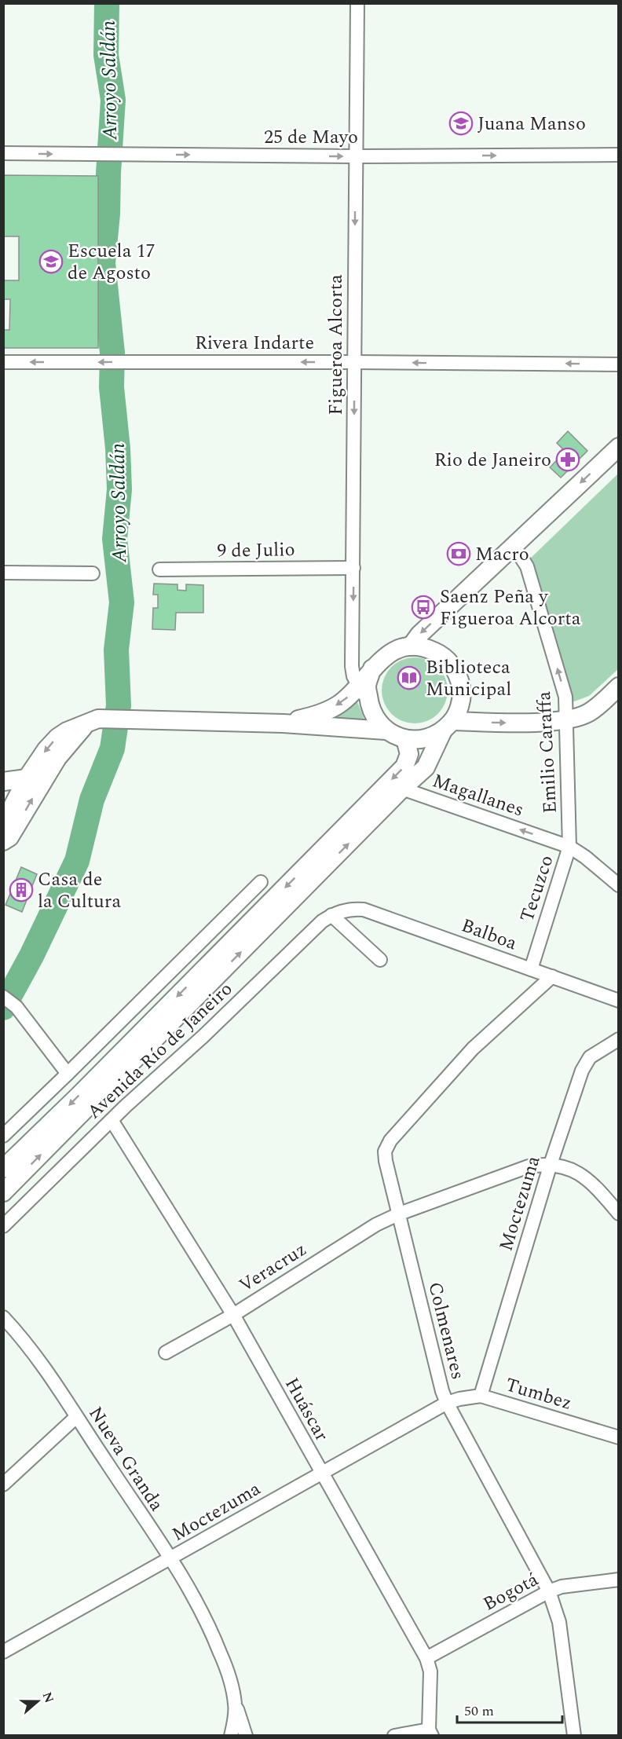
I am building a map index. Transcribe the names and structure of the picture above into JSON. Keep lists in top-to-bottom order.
{
  "streets": {
    "street": [
      "25 de Mayo",
      "Rivera Indarte",
      "Figueroa Alcorta",
      "9 de Julio",
      "Emilio Caraffa",
      "Magallanes",
      "Tecuzco",
      "Balboa",
      "Avenida Río de Janeiro",
      "Moctezuma",
      "Veracruz",
      "Colmenares",
      "Tumbez",
      "Huáscar",
      "Nueva Granda",
      "Bogotá"
    ]
  },
  "crossings": [
    ["25 de Mayo", "Figueroa Alcorta"],
    ["Rivera Indarte", "Figueroa Alcorta"],
    ["Figueroa Alcorta", "9 de Julio"],
    ["Emilio Caraffa", "Magallanes"],
    ["Emilio Caraffa", "Tecuzco"],
    ["Magallanes", "Tecuzco"],
    ["Tecuzco", "Balboa"],
    ["Balboa", "Avenida Río de Janeiro"],
    ["Balboa", "Colmenares"],
    ["Avenida Río de Janeiro", "Huáscar"],
    ["Moctezuma", "Veracruz"],
    ["Moctezuma", "Colmenares"],
    ["Moctezuma", "Tumbez"],
    ["Moctezuma", "Huáscar"],
    ["Moctezuma", "Nueva Granda"],
    ["Veracruz", "Colmenares"],
    ["Veracruz", "Huáscar"],
    ["Colmenares", "Tumbez"],
    ["Colmenares", "Bogotá"],
    ["Huáscar", "Bogotá"]
  ],
  "one_way": [
    "25 de Mayo",
    "Rivera Indarte",
    "Figueroa Alcorta",
    "Emilio Caraffa",
    "Magallanes"
  ],
  "water": ["Arroyo Saldán"],
  "places": {
    "school or university": ["Juana Manso", "Escuela 17 de Agosto"],
    "pharmacy": ["Rio de Janeiro"],
    "bank": ["Macro"],
    "bus stop": ["Saenz Peña y Figueroa Alcorta"],
    "library": ["Biblioteca Municipal"],
    "building": ["Casa de la Cultura"]
  },
  "scale_bar": "50 m",
  "north": "right"
}
